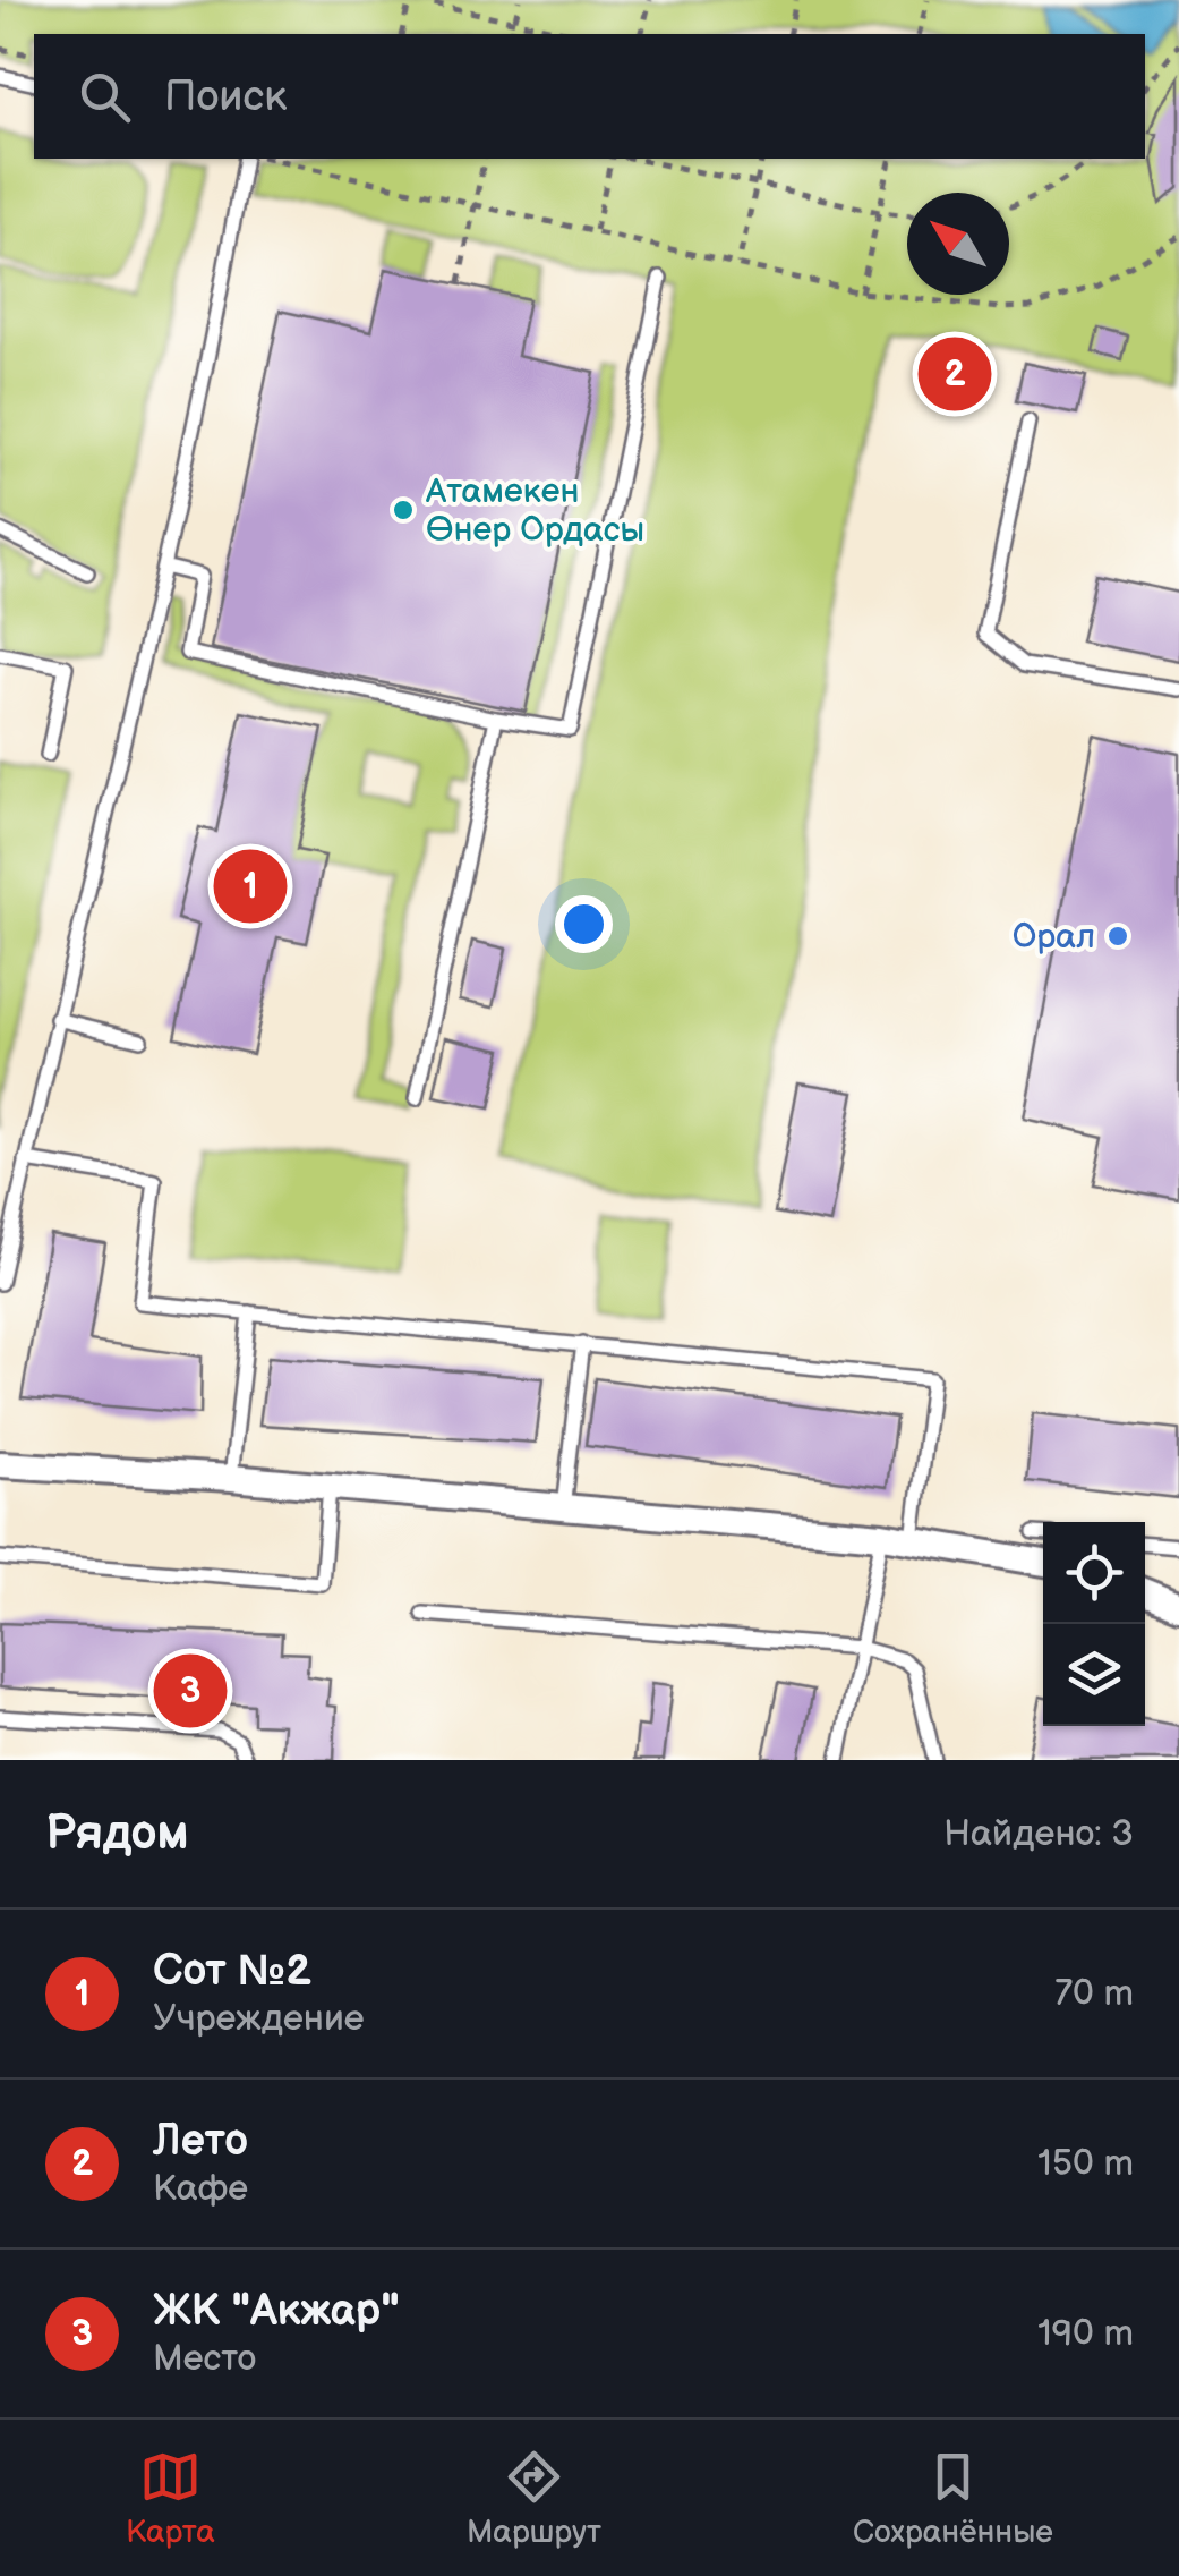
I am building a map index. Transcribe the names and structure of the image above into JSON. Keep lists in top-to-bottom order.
{
  "places": ["Атамекен Өнер Ордасы", "Орал"],
  "north": "top left",
  "page": {
    "search": "Поиск",
    "pins": ["2", "1", "3"],
    "heading": ["Рядом", "Найдено: 3"],
    "list": [
      {
        "mark": "1",
        "name": "Сот №2",
        "note": "Учреждение",
        "value": "70 m"
      },
      {
        "mark": "2",
        "name": "Лето",
        "note": "Кафе",
        "value": "150 m"
      },
      {
        "mark": "3",
        "name": "ЖК \"Акжар\"",
        "note": "Место",
        "value": "190 m"
      }
    ],
    "nav": ["Карта", "Маршрут", "Сохранённые"]
  }
}
